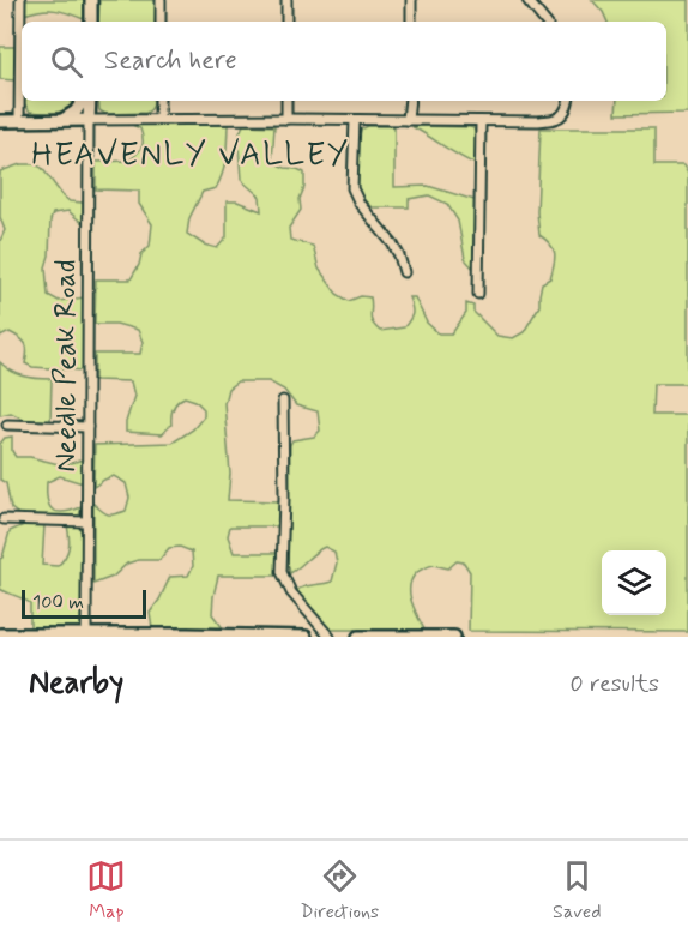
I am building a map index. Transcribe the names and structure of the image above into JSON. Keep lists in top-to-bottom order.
{
  "streets": {
    "street": ["Needle Peak Road"]
  },
  "districts": ["HEAVENLY VALLEY"],
  "scale_bar": "100 m",
  "page": {
    "search": "Search here",
    "scale": "100 m",
    "heading": ["Nearby", "0 results"],
    "nav": ["Map", "Directions", "Saved"]
  }
}
